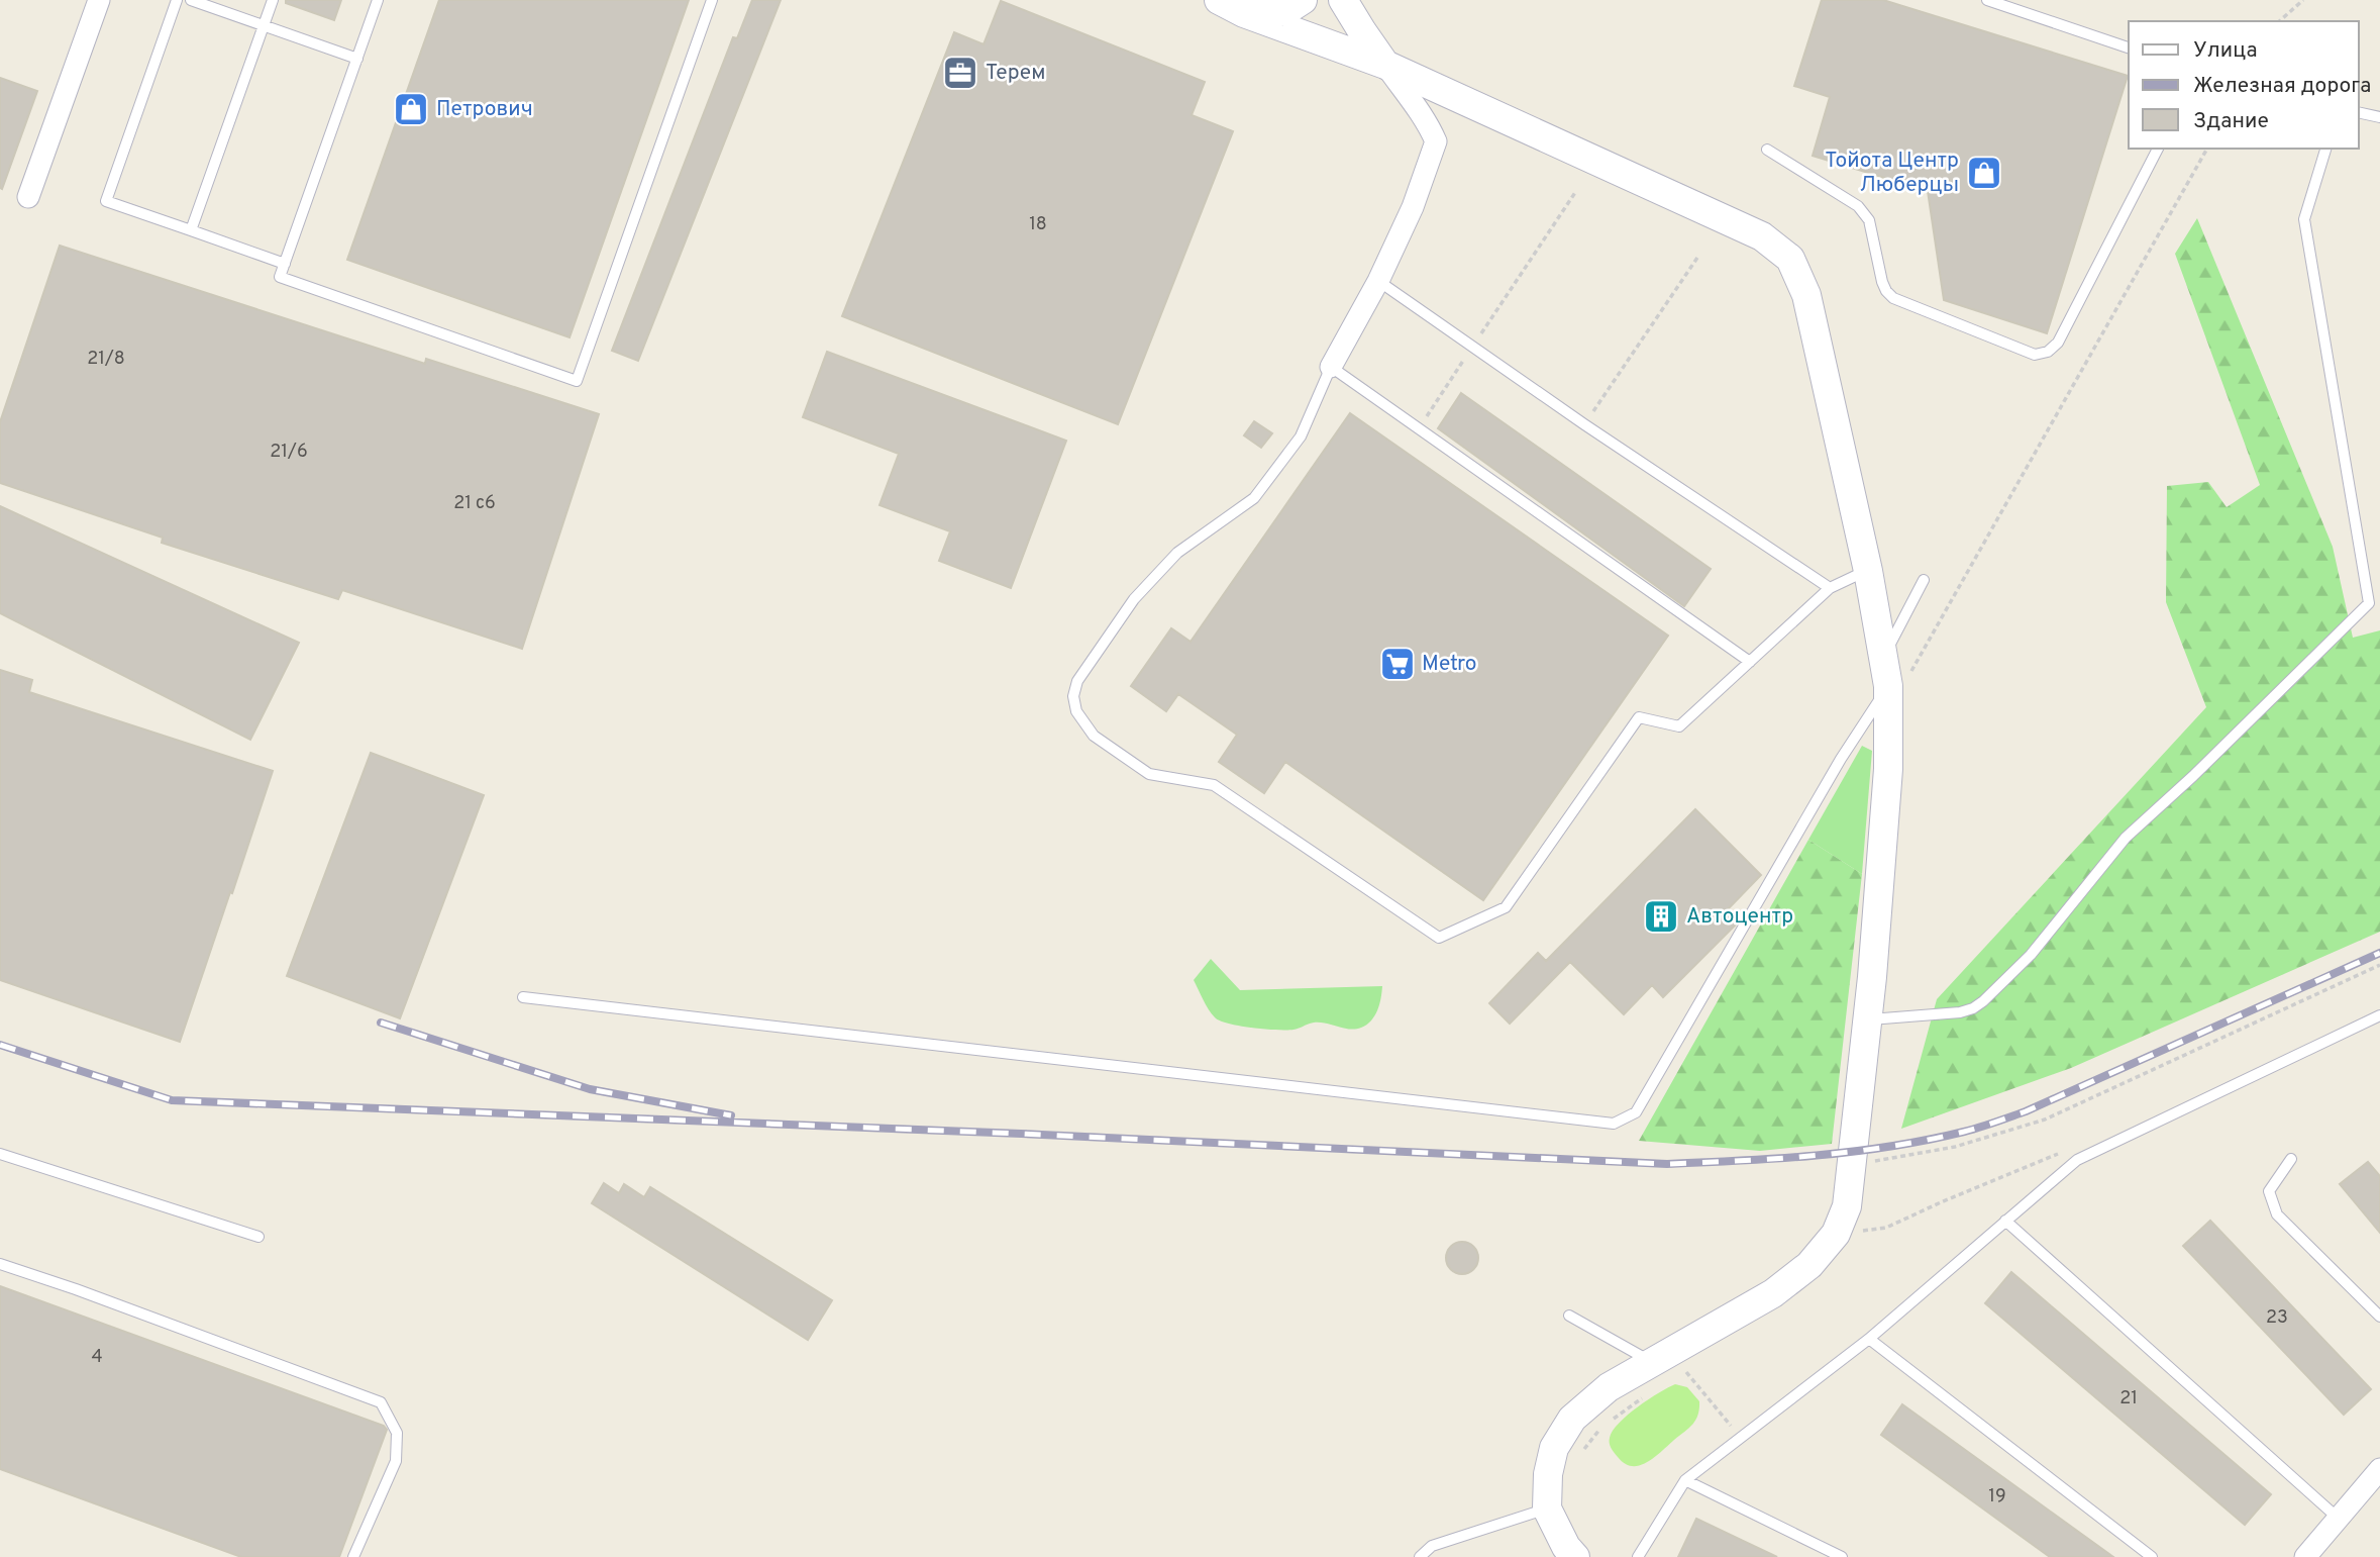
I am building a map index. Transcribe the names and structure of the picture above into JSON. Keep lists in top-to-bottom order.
{
  "places": {
    "office": ["Терем"],
    "shop": ["Петрович", "Тойота Центр Люберцы"],
    "supermarket": ["Metro"],
    "building": ["Автоцентр"]
  },
  "house_numbers": [
    "18",
    "21/8",
    "21/6",
    "21 с6",
    "23",
    "4",
    "21",
    "19"
  ],
  "legend": ["Улица", "Железная дорога", "Здание"]
}
